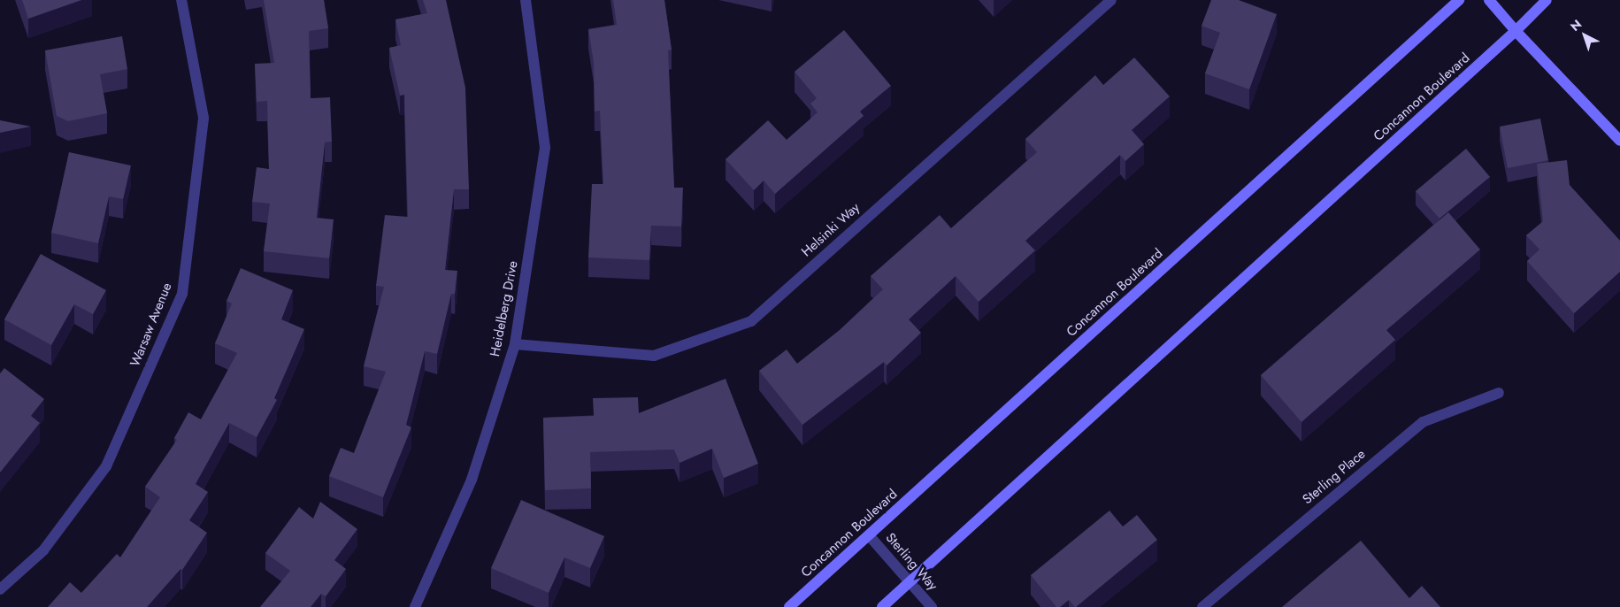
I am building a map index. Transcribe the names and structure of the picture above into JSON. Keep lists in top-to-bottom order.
{
  "streets": {
    "main road": ["Concannon Boulevard"],
    "street": [
      "Helsinki Way",
      "Heidelberg Drive",
      "Warsaw Avenue",
      "Sterling Place",
      "Sterling Way"
    ]
  },
  "crossings": [
    ["Concannon Boulevard", "Sterling Way"],
    ["Helsinki Way", "Heidelberg Drive"]
  ],
  "north": "top left"
}
